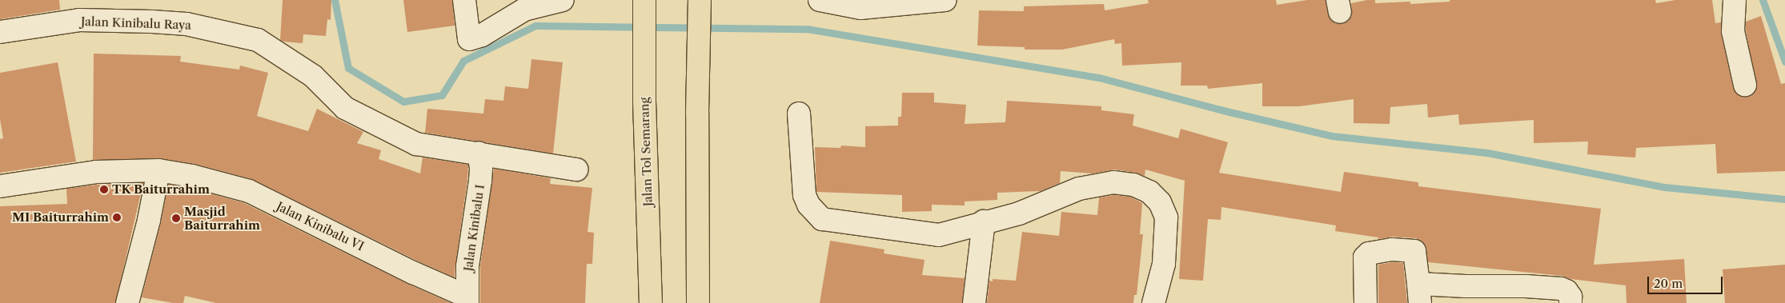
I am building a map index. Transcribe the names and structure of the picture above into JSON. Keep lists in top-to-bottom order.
{
  "streets": {
    "highway": ["Jalan Tol Semarang"],
    "street": ["Jalan Kinibalu Raya", "Jalan Kinibalu VI", "Jalan Kinibalu I"]
  },
  "crossings": [
    ["Jalan Kinibalu Raya", "Jalan Kinibalu I"],
    ["Jalan Kinibalu VI", "Jalan Kinibalu I"]
  ],
  "places": ["TK Baiturrahim", "MI Baiturrahim", "Masjid Baiturrahim"],
  "scale_bar": "20 m"
}
